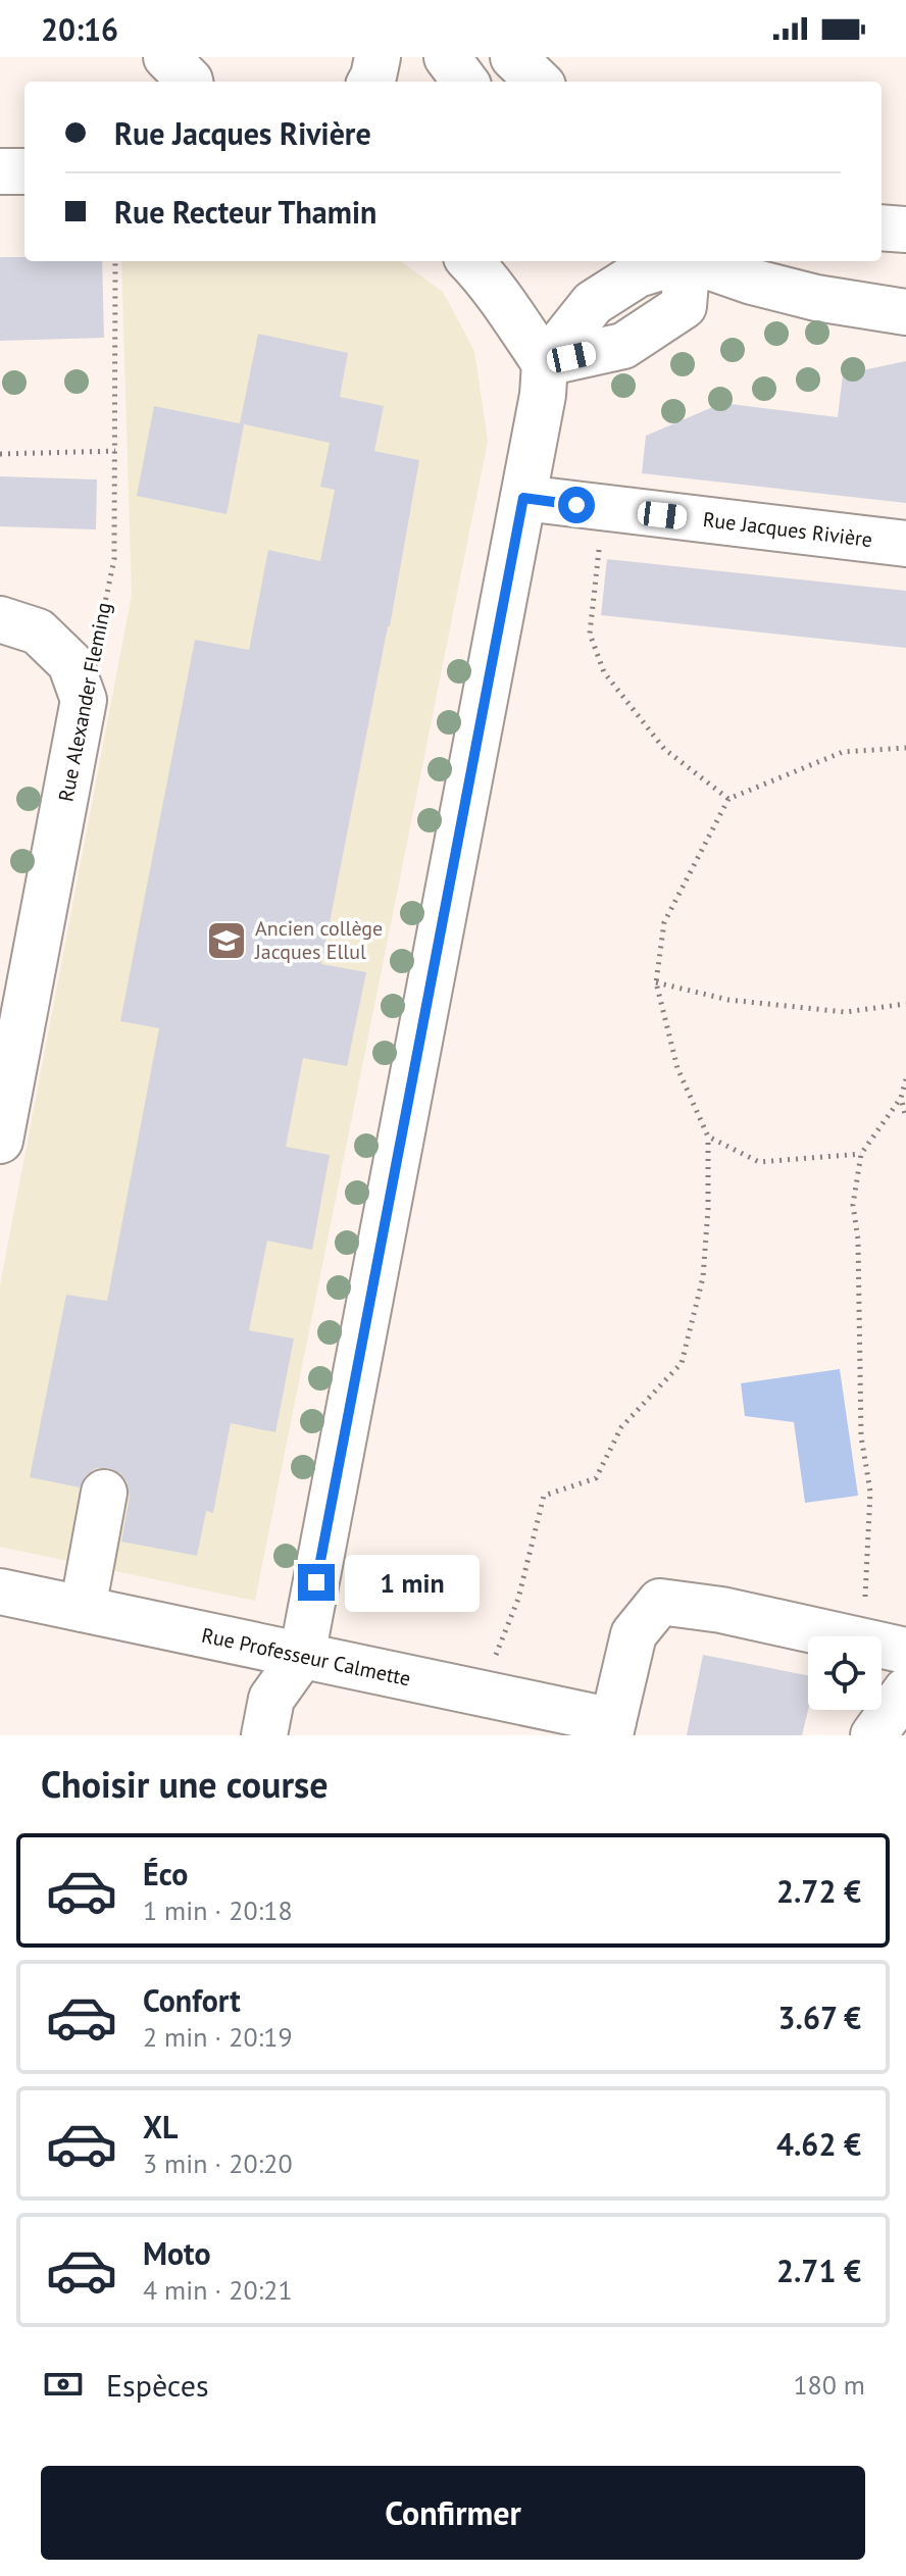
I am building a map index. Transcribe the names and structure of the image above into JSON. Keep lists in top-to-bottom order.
{
  "streets": {
    "street": ["Rue Jacques Rivière", "Rue Alexander Fleming", "Rue Professeur Calmette"]
  },
  "places": {
    "school or university": ["Ancien collège Jacques Ellul"]
  },
  "page": {
    "status": "20:16",
    "banner": ["Rue Jacques Rivière", "Rue Recteur Thamin"],
    "bubble": "1 min",
    "heading": "Choisir une course",
    "list": [
      {
        "name": "Éco",
        "note": "1 min · 20:18",
        "value": "2.72 €"
      },
      {
        "name": "Confort",
        "note": "2 min · 20:19",
        "value": "3.67 €"
      },
      {
        "name": "XL",
        "note": "3 min · 20:20",
        "value": "4.62 €"
      },
      {
        "name": "Moto",
        "note": "4 min · 20:21",
        "value": "2.71 €"
      }
    ],
    "pay": ["Espèces", "180 m"],
    "buttons": "Confirmer"
  }
}
